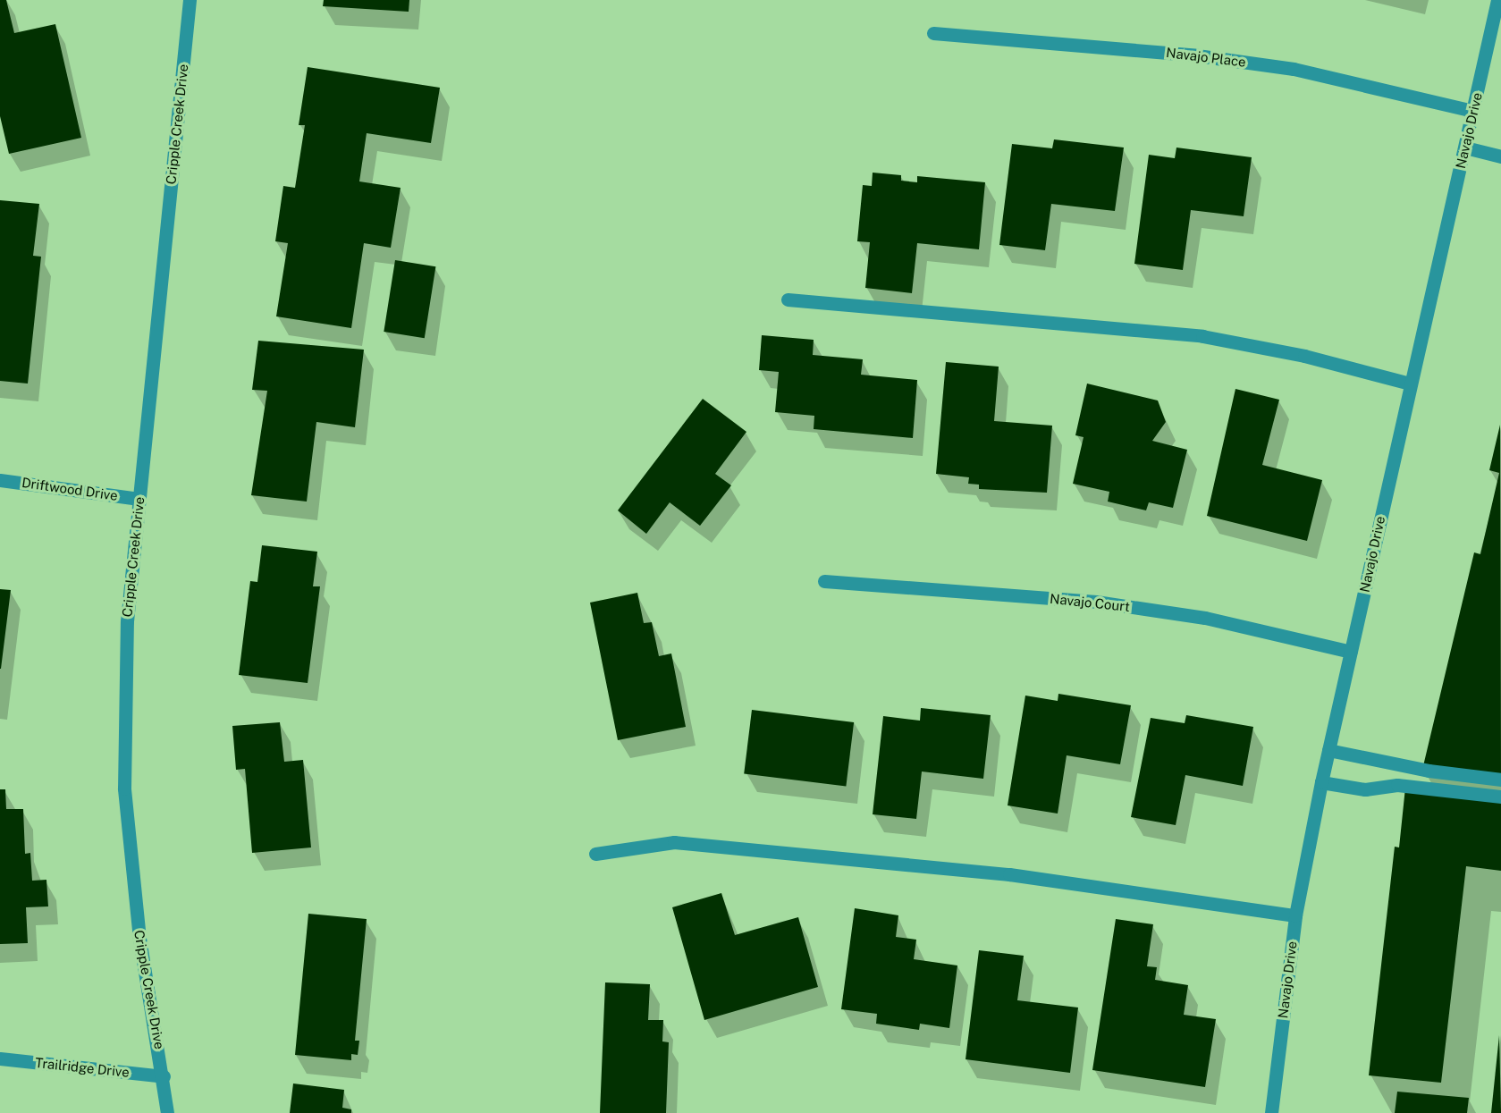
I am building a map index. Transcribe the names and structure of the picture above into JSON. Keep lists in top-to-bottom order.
{
  "streets": {
    "street": [
      "Navajo Place",
      "Cripple Creek Drive",
      "Navajo Drive",
      "Driftwood Drive",
      "Navajo Court",
      "Trailridge Drive"
    ]
  },
  "crossings": [
    ["Navajo Place", "Navajo Drive"],
    ["Cripple Creek Drive", "Driftwood Drive"],
    ["Cripple Creek Drive", "Trailridge Drive"],
    ["Navajo Drive", "Navajo Court"]
  ]
}
